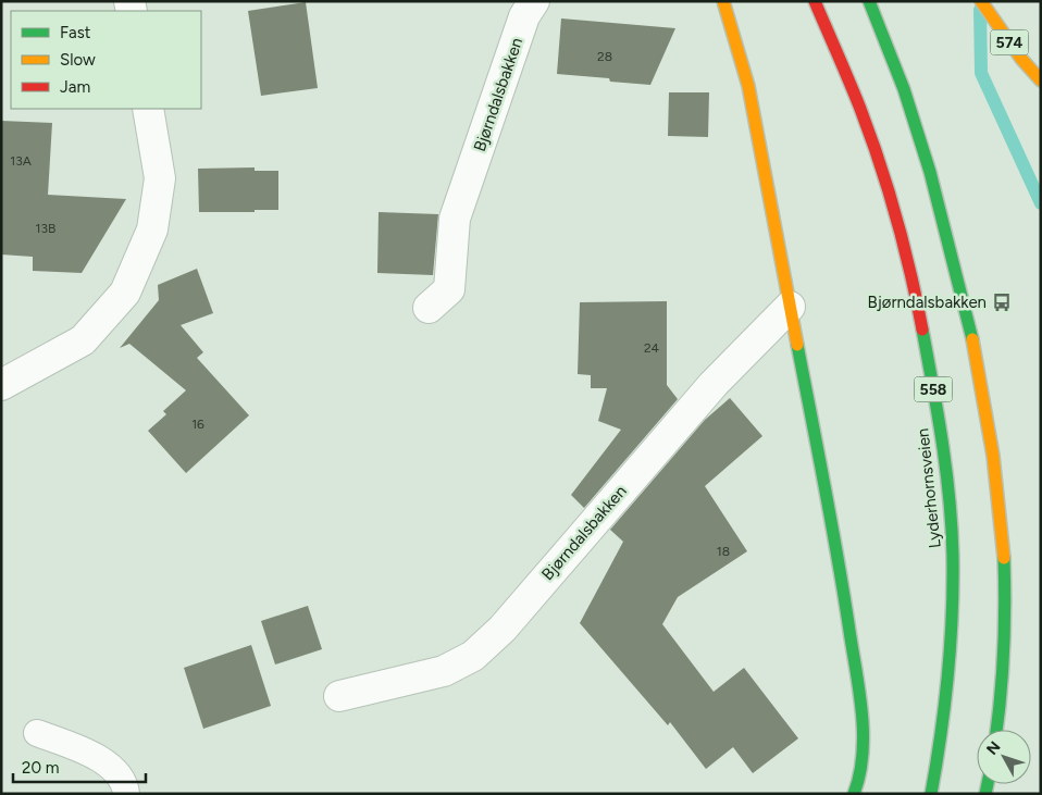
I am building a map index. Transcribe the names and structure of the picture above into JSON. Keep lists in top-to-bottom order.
{
  "streets": {
    "main road": ["574", "558", "Lyderhornsveien"],
    "street": ["Bjørndalsbakken"]
  },
  "places": {
    "bus stop": ["Bjørndalsbakken"]
  },
  "house_numbers": [
    "28",
    "13A",
    "13B",
    "24",
    "16",
    "18"
  ],
  "legend": ["Fast", "Slow", "Jam"],
  "scale_bar": "20 m",
  "north": "top left"
}
